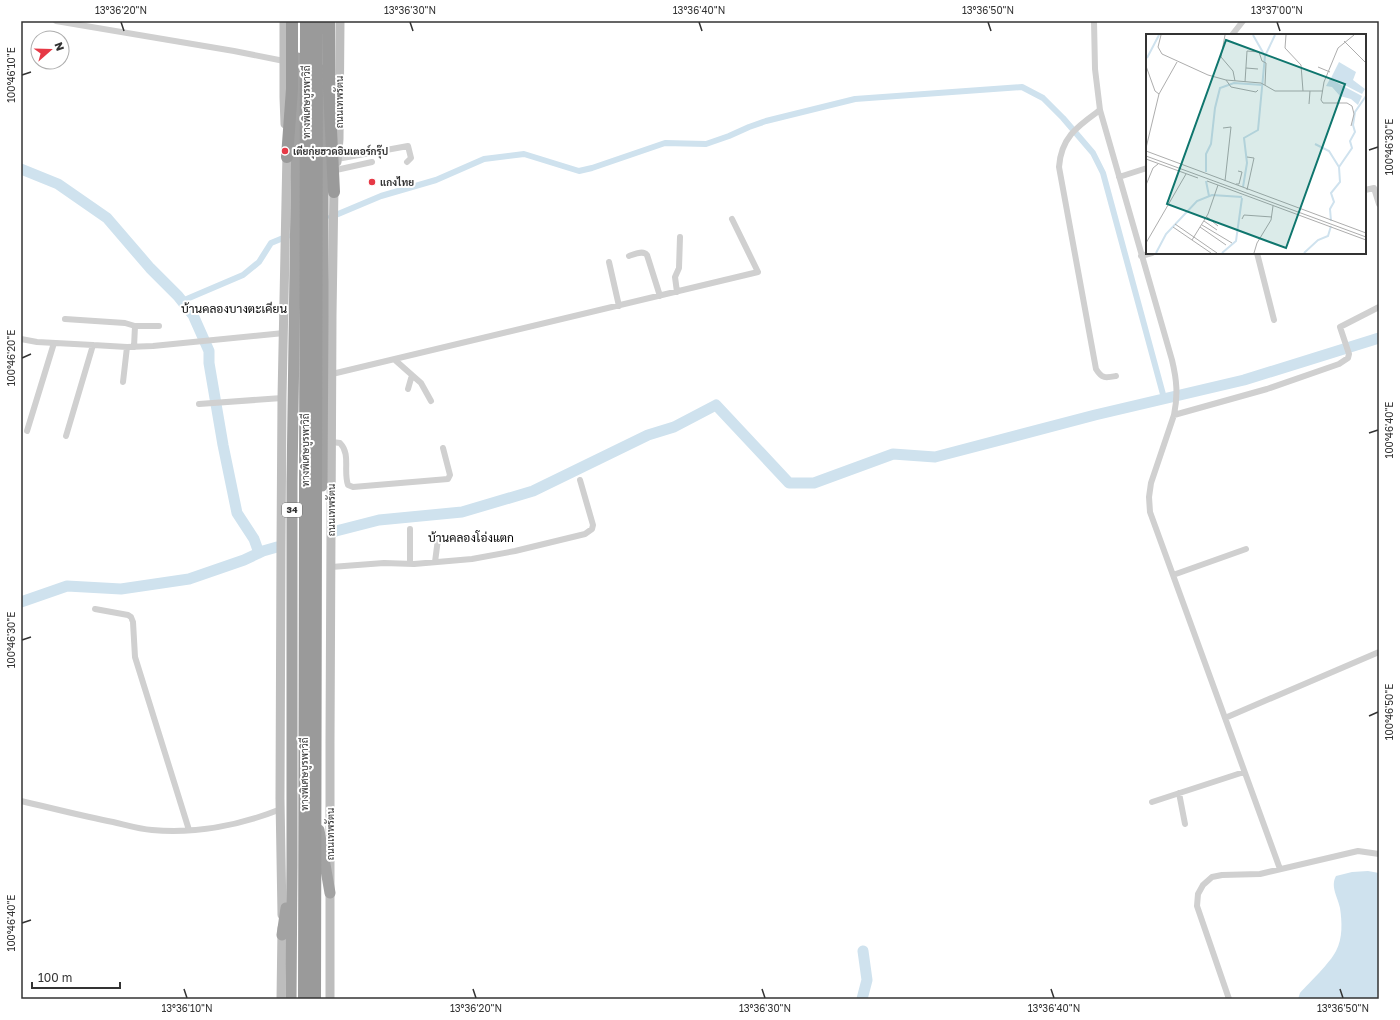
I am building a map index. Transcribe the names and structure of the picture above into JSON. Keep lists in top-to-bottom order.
{
  "streets": {
    "highway": ["ทางพิเศษบูรพาวิถี", "ถนนเทพรัตน", "34"]
  },
  "districts": ["บ้านคลองบางตะเคียน", "บ้านคลองโอ่งแตก"],
  "places": ["เตียกุ่ยฮวดอินเตอร์กรุ๊ป", "แกงไทย"],
  "scale_bar": "100 m",
  "north": "right",
  "coordinates": [
    "13°36'20\"N",
    "13°36'30\"N",
    "13°36'40\"N",
    "13°36'50\"N",
    "13°37'00\"N",
    "100°46'10\"E",
    "100°46'30\"E",
    "100°46'20\"E",
    "100°46'40\"E",
    "100°46'50\"E",
    "13°36'10\"N"
  ]
}
